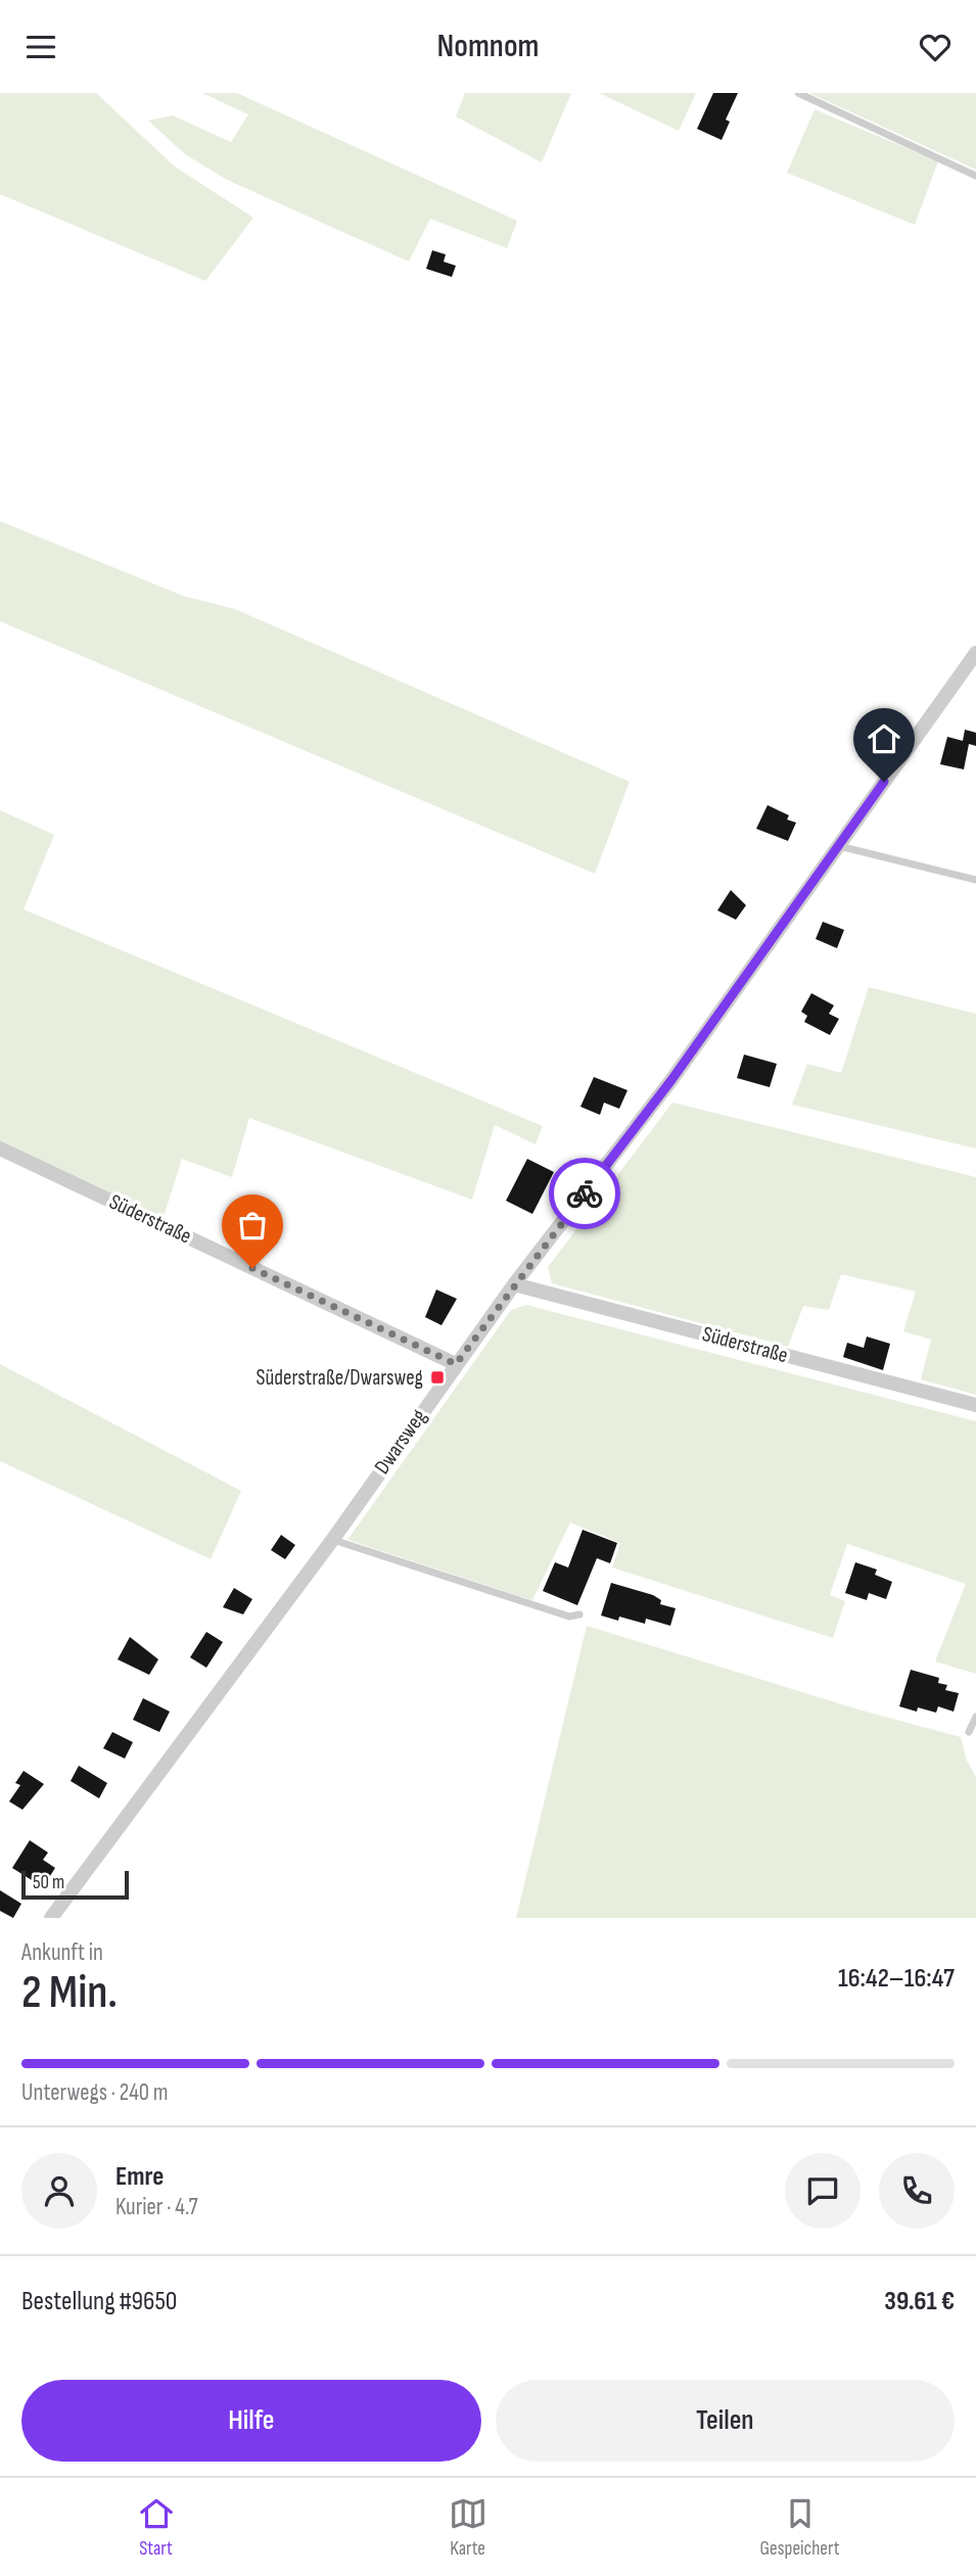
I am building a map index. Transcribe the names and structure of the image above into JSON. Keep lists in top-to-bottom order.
{
  "streets": {
    "street": ["Süderstraße", "Dwarsweg"]
  },
  "crossings": [
    ["Süderstraße", "Dwarsweg"]
  ],
  "places": {
    "transit": ["Süderstraße/Dwarsweg"]
  },
  "scale_bar": "50 m",
  "page": {
    "header": "Nomnom",
    "scale": "50 m",
    "heading": ["2 Min.", "Ankunft in", "16:42–16:47"],
    "panel": [
      "Emre",
      "Kurier · 4.7",
      "Bestellung #9650",
      "39.61 €"
    ],
    "bar": "Unterwegs · 240 m",
    "buttons": ["Hilfe", "Teilen"],
    "tabs": ["Start", "Karte", "Gespeichert"]
  }
}
